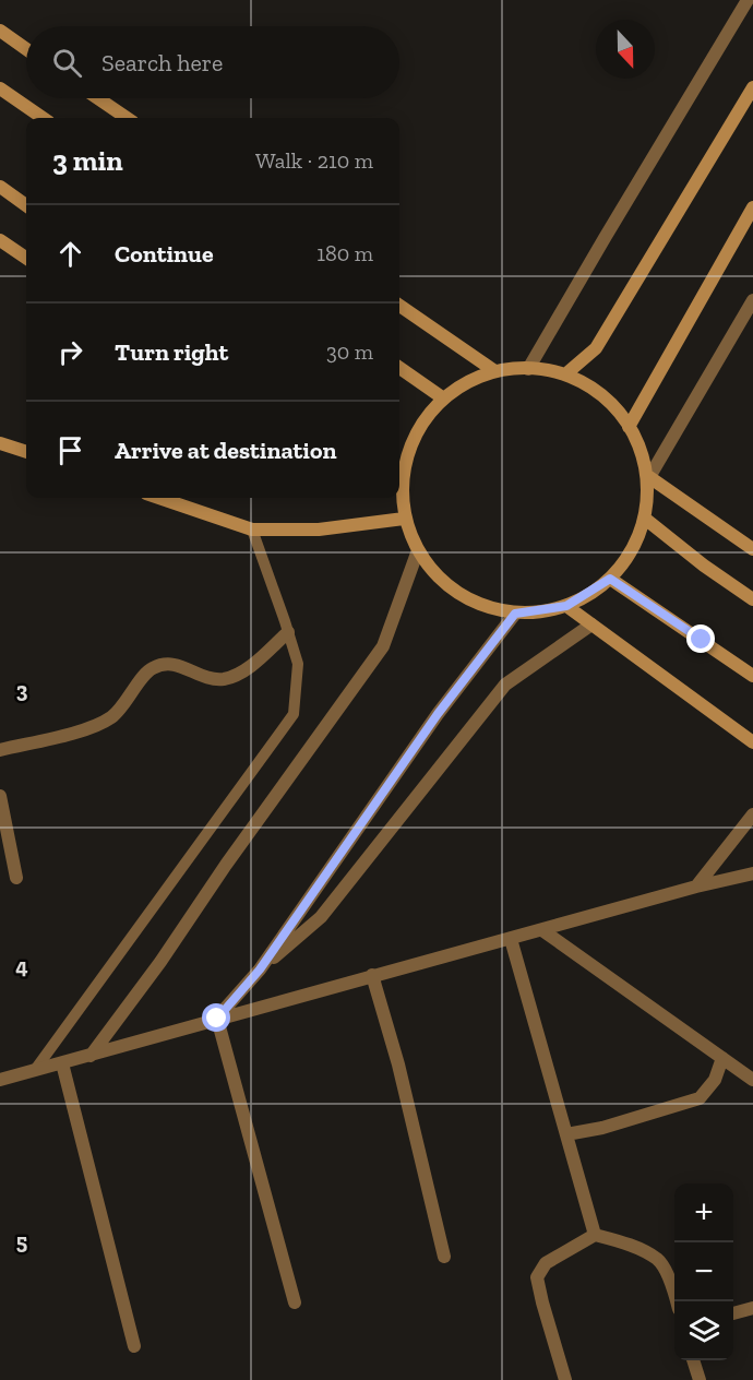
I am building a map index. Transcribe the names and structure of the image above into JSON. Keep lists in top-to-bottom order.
{
  "north": "bottom",
  "page": {
    "search": "Search here",
    "heading": ["3 min", "Walk · 210 m"],
    "list": [
      ["Continue", "180 m"],
      ["Turn right", "30 m"],
      "Arrive at destination"
    ],
    "map_buttons": ["+", "−"]
  },
  "grid": {
    "rows": ["3", "4", "5"]
  }
}
